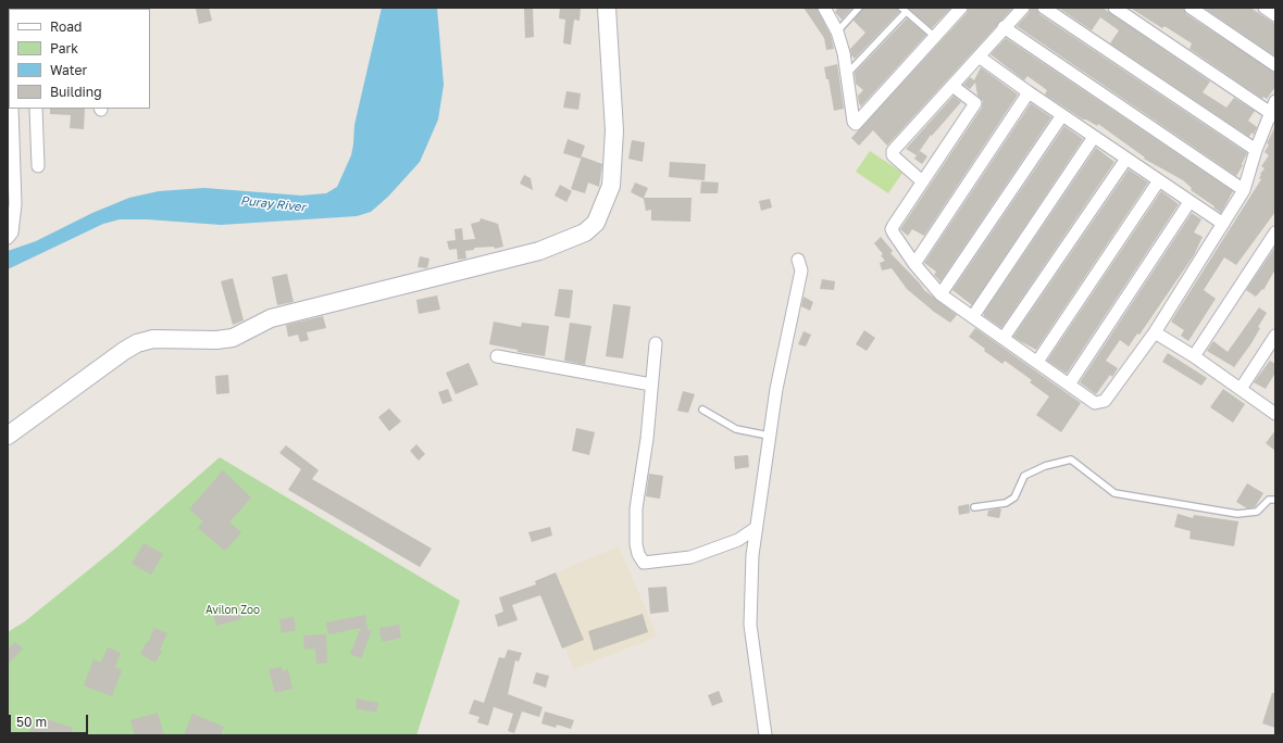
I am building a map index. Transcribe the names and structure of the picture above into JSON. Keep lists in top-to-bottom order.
{
  "water": ["Puray River"],
  "parks": ["Avilon Zoo"],
  "legend": [
    "Road",
    "Park",
    "Water",
    "Building"
  ],
  "scale_bar": "50 m"
}
